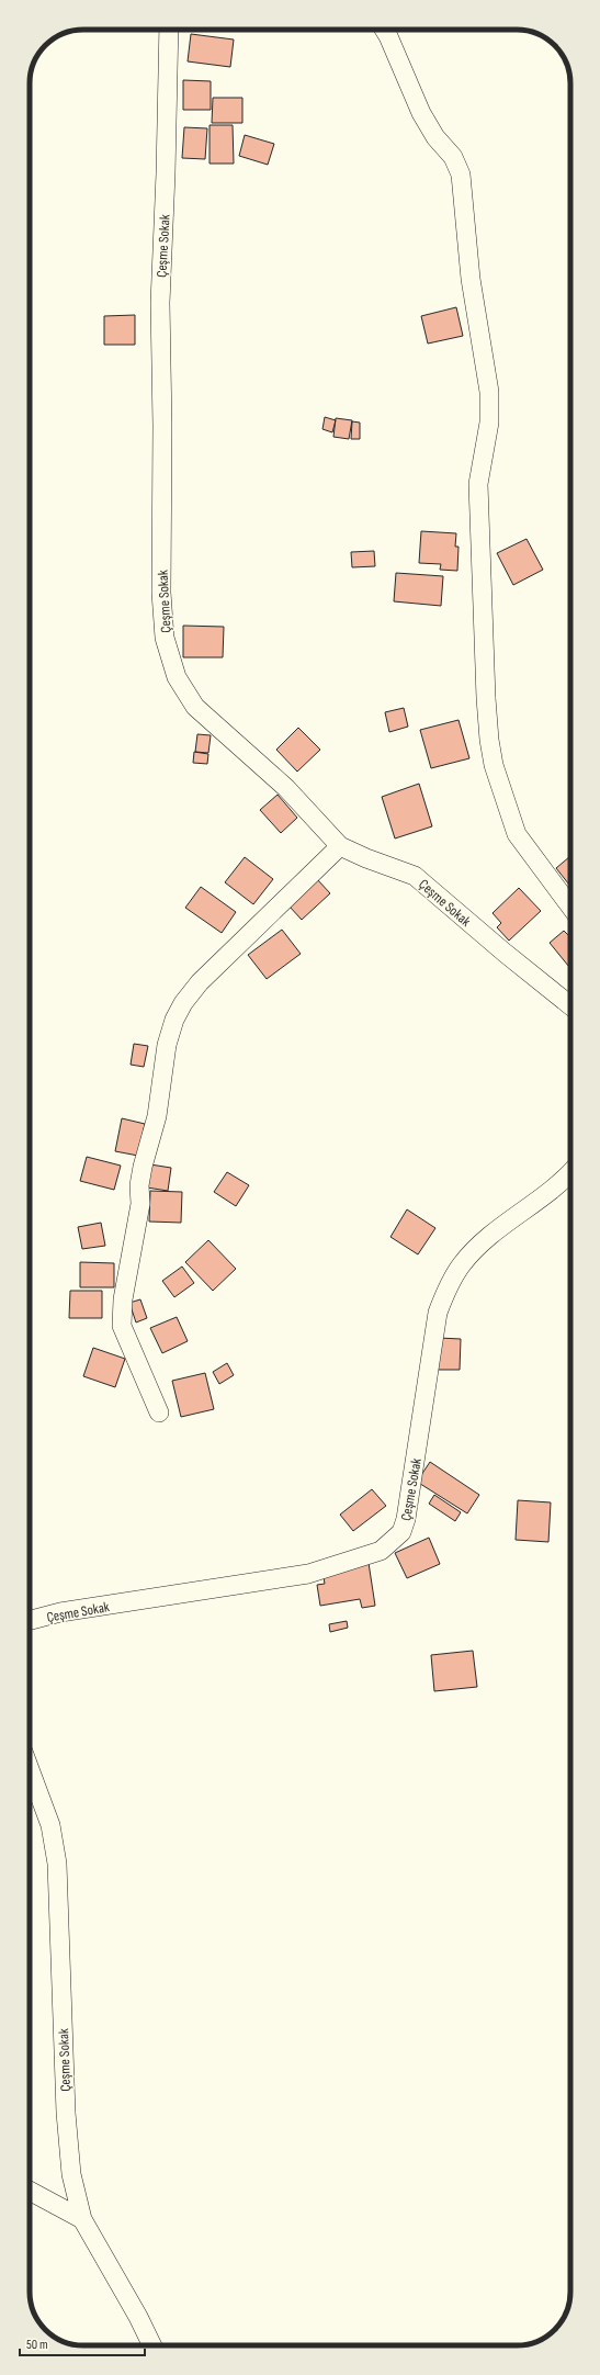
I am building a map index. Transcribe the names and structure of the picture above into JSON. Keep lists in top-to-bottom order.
{
  "streets": {
    "street": ["Çeşme Sokak"]
  },
  "scale_bar": "50 m"
}
